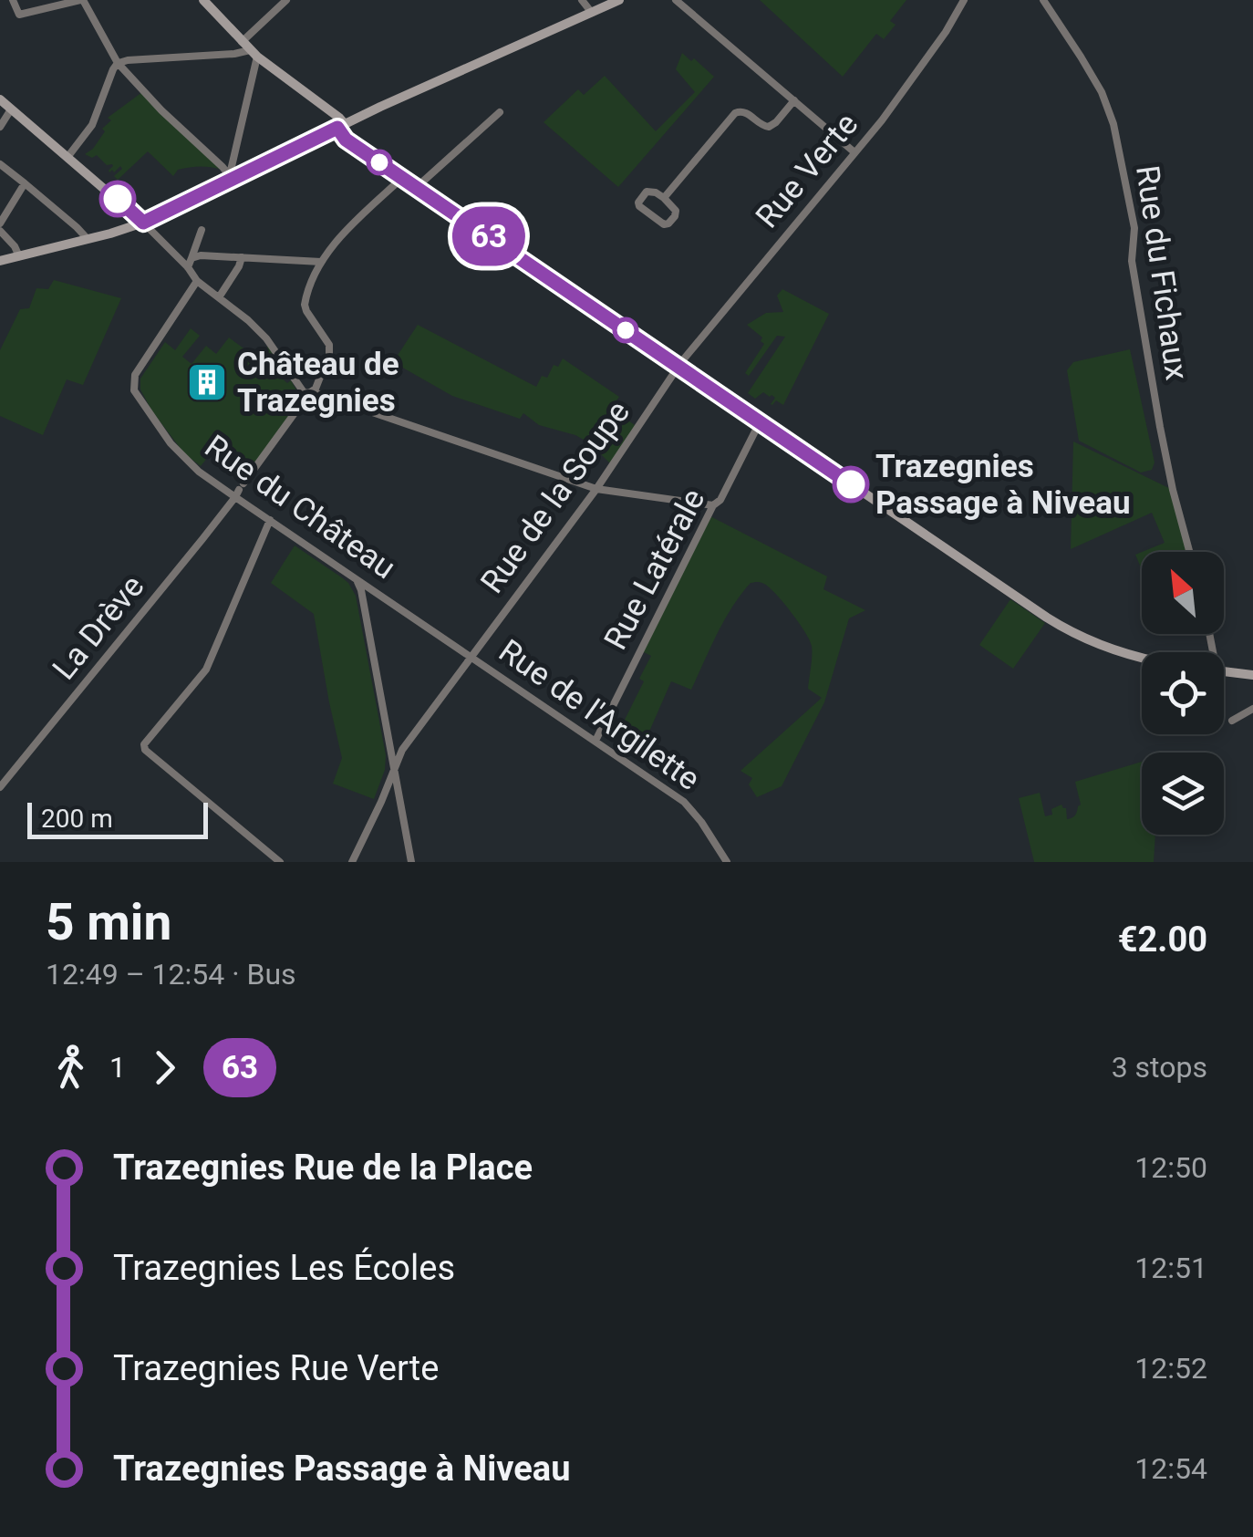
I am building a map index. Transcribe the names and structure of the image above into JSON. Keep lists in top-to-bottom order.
{
  "streets": {
    "street": [
      "Rue Verte",
      "Rue du Fichaux",
      "Rue de la Soupe",
      "Rue du Château",
      "Rue Latérale",
      "La Drève",
      "Rue de l'Argilette"
    ]
  },
  "crossings": [
    ["Rue Verte", "Rue de la Soupe"],
    ["Rue de la Soupe", "Rue du Château"],
    ["Rue de la Soupe", "Rue de l'Argilette"],
    ["Rue du Château", "La Drève"],
    ["Rue du Château", "Rue de l'Argilette"],
    ["Rue Latérale", "Rue de l'Argilette"]
  ],
  "places": {
    "building": ["Château de Trazegnies"],
    "other": ["Trazegnies Passage à Niveau"]
  },
  "lines": ["bus line 63"],
  "scale_bar": "200 m",
  "north": "top left",
  "page": {
    "on_map": "63",
    "scale": "200 m",
    "heading": ["5 min", "12:49 – 12:54 · Bus", "€2.00"],
    "legs": ["1", "63", "3 stops"],
    "list": [
      {
        "name": "Trazegnies Rue de la Place",
        "value": "12:50"
      },
      {
        "name": "Trazegnies Les Écoles",
        "value": "12:51"
      },
      {
        "name": "Trazegnies Rue Verte",
        "value": "12:52"
      },
      {
        "name": "Trazegnies Passage à Niveau",
        "value": "12:54"
      }
    ]
  }
}
